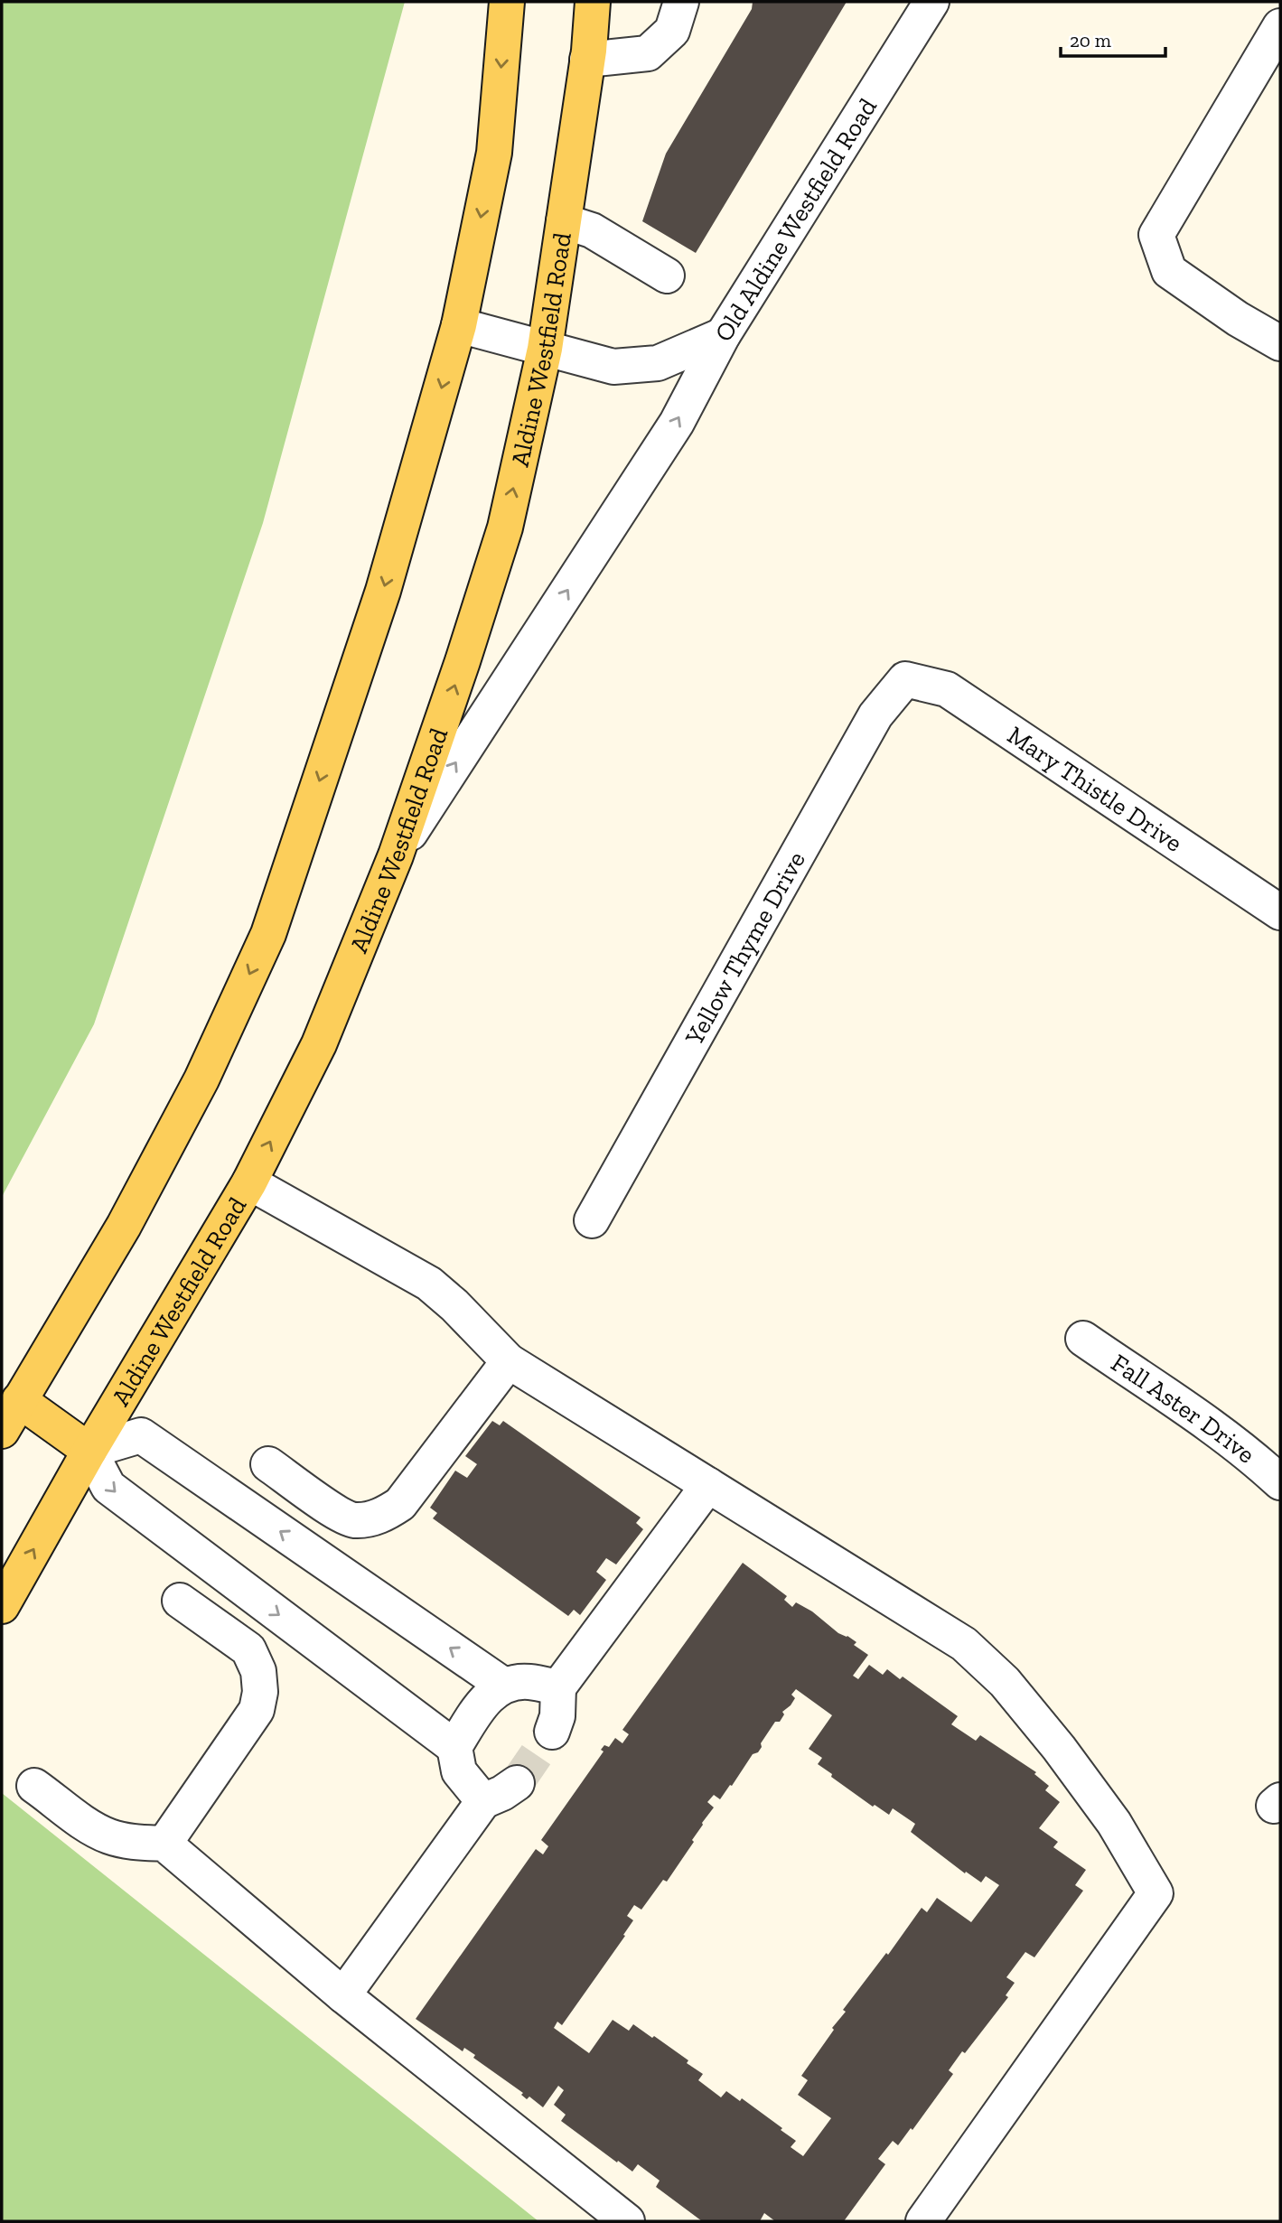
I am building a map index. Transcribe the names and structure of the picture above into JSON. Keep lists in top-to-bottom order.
{
  "streets": {
    "main road": ["Aldine Westfield Road"],
    "street": [
      "Old Aldine Westfield Road",
      "Mary Thistle Drive",
      "Yellow Thyme Drive",
      "Fall Aster Drive"
    ]
  },
  "crossings": [
    ["Old Aldine Westfield Road", "Aldine Westfield Road"],
    ["Mary Thistle Drive", "Yellow Thyme Drive"]
  ],
  "scale_bar": "20 m"
}
